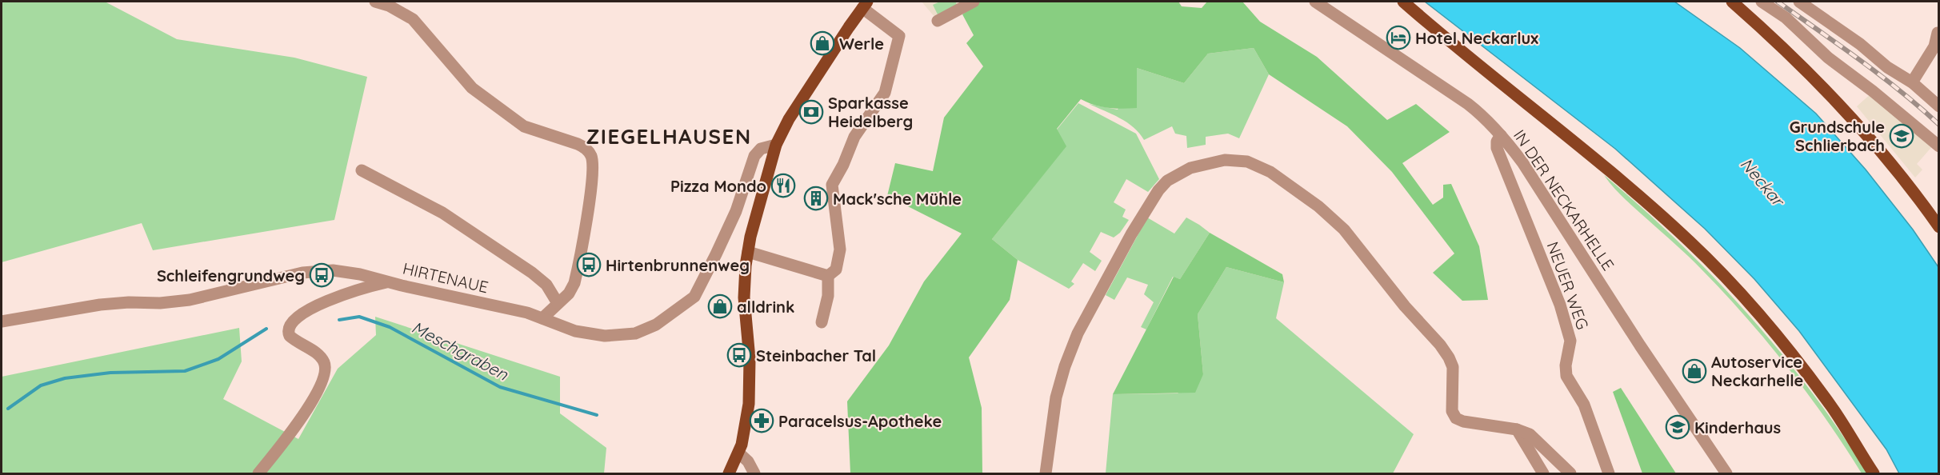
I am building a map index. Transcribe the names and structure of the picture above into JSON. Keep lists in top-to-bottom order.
{
  "streets": {
    "street": ["IN DER NECKARHELLE", "HIRTENAUE", "NEUER WEG"]
  },
  "crossings": [
    ["IN DER NECKARHELLE", "NEUER WEG"]
  ],
  "districts": ["ZIEGELHAUSEN"],
  "water": ["Neckar", "Meschgraben"],
  "places": {
    "hotel": ["Hotel Neckarlux"],
    "shop": ["Werle", "alldrink", "Autoservice Neckarhelle"],
    "bank": ["Sparkasse Heidelberg"],
    "school or university": ["Grundschule Schlierbach", "Kinderhaus"],
    "restaurant": ["Pizza Mondo"],
    "building": ["Mack'sche Mühle"],
    "bus stop": ["Hirtenbrunnenweg", "Schleifengrundweg", "Steinbacher Tal"],
    "pharmacy": ["Paracelsus-Apotheke"]
  }
}
